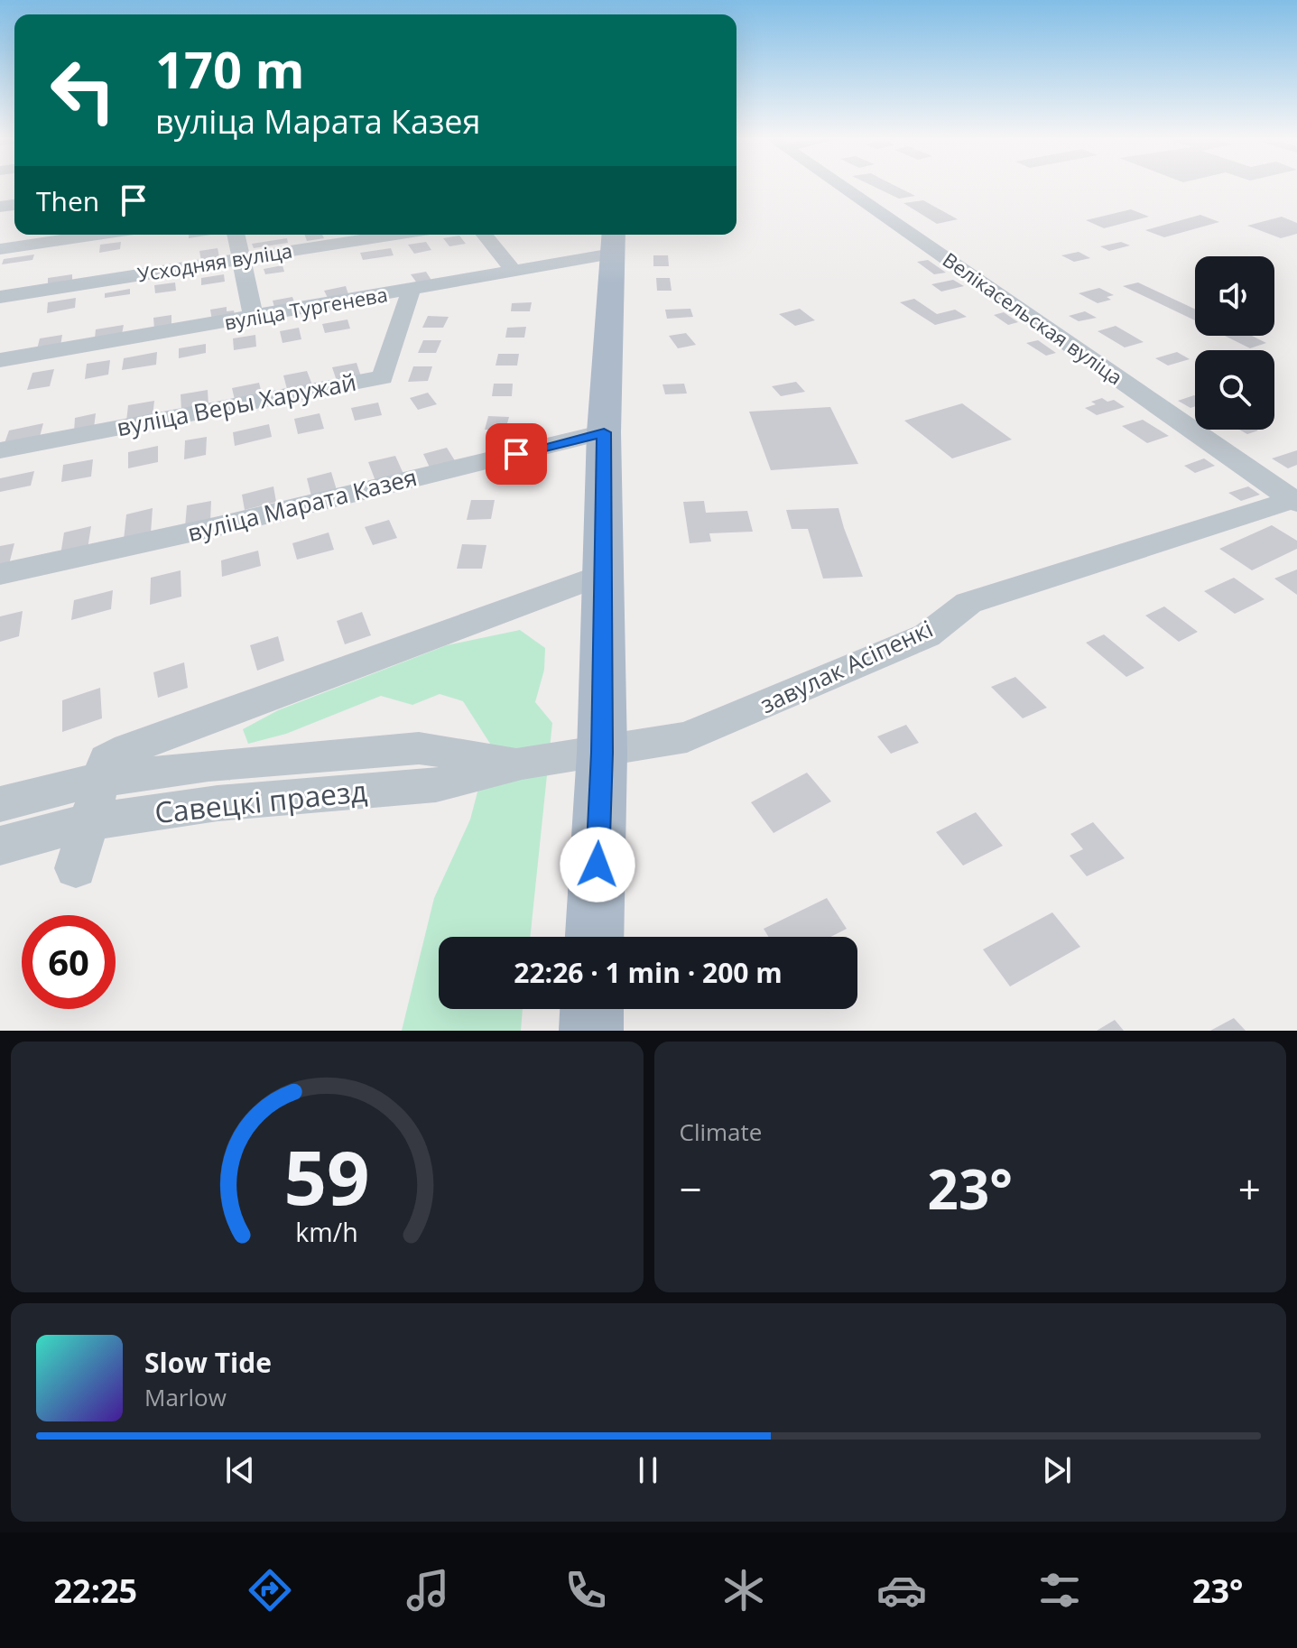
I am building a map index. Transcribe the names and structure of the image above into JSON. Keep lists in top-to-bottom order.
{
  "streets": {
    "street": [
      "Усходняя вуліца",
      "вуліца Тургенева",
      "Велікасельская вуліца",
      "вуліца Веры Харужай",
      "вуліца Марата Казея",
      "завулак Асіпенкі",
      "Савецкі праезд"
    ]
  },
  "crossings": [
    ["вуліца Тургенева", "вуліца Веры Харужай"],
    ["Велікасельская вуліца", "завулак Асіпенкі"],
    ["завулак Асіпенкі", "Савецкі праезд"]
  ],
  "page": {
    "turn": ["170 m", "вуліца Марата Казея"],
    "then": "Then",
    "limit": "60",
    "trip": "22:26 · 1 min · 200 m",
    "tile": "Climate",
    "heat": ["−", "23°", "+"],
    "song": ["Slow Tide", "Marlow"],
    "tabs": ["22:25", "23°"],
    "gauge": ["59", "km/h"]
  }
}
